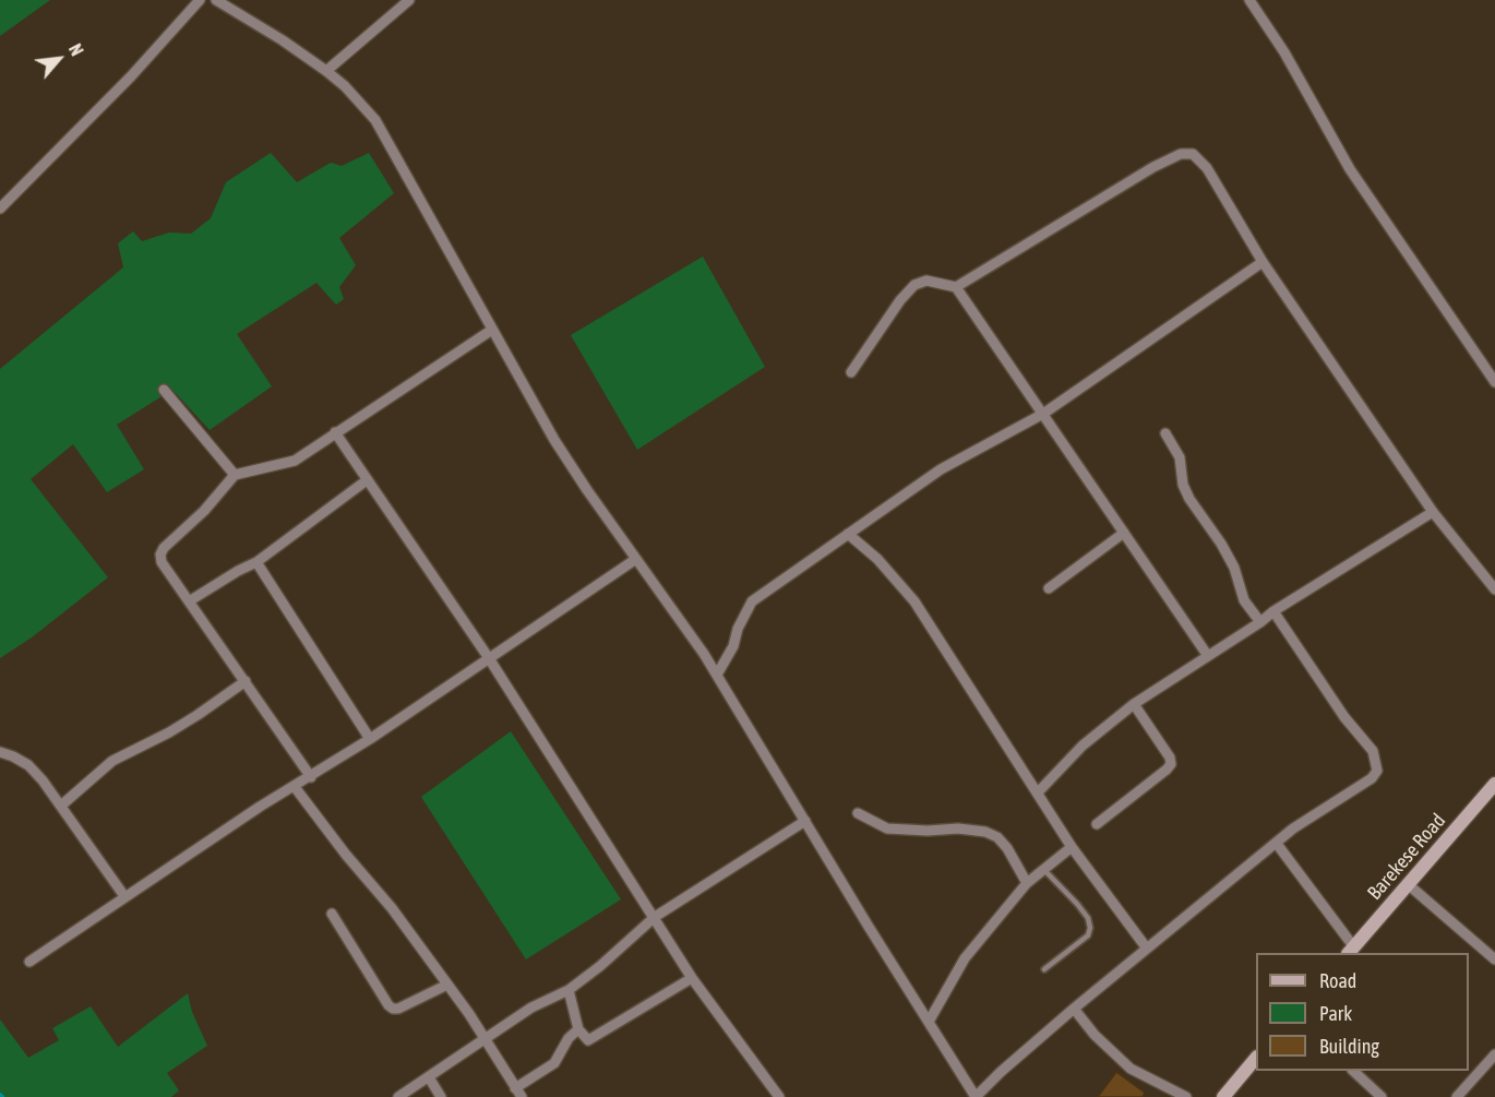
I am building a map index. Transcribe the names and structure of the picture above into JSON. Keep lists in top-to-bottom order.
{
  "streets": {
    "main road": ["Barekese Road"]
  },
  "legend": ["Road", "Park", "Building"],
  "north": "top right"
}
